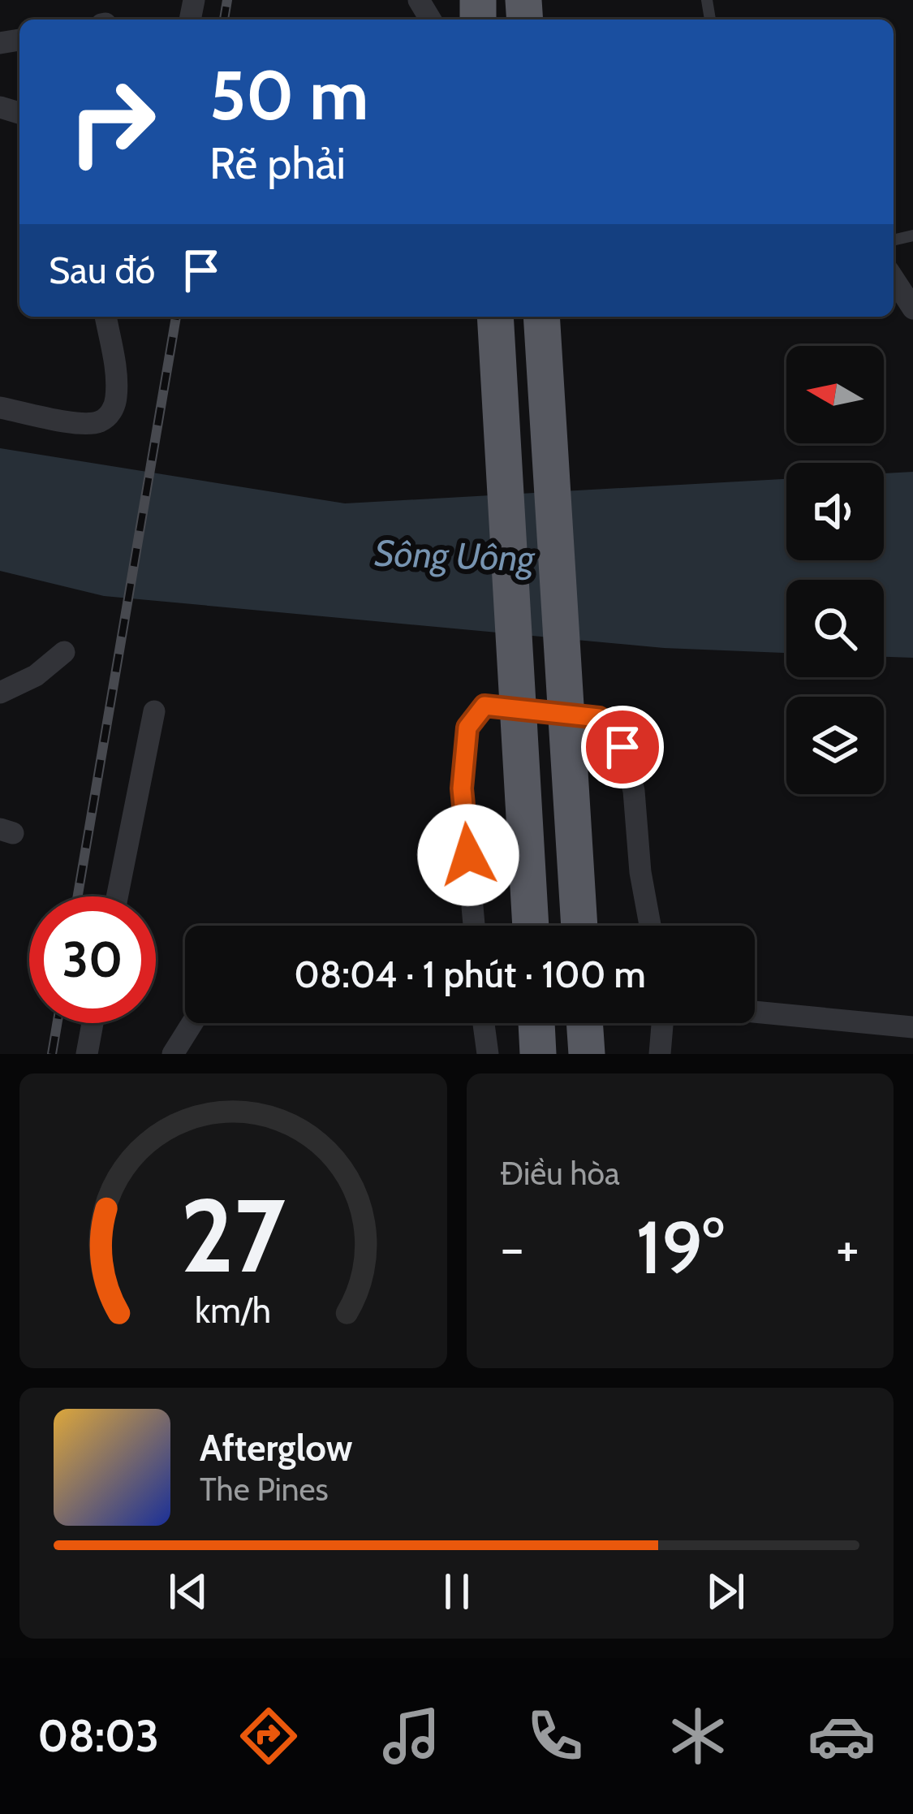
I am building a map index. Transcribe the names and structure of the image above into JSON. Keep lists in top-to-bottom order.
{
  "water": ["Sông Uông"],
  "north": "left",
  "page": {
    "turn": ["50 m", "Rẽ phải"],
    "then": "Sau đó",
    "limit": "30",
    "trip": "08:04 · 1 phút · 100 m",
    "tile": "Điều hòa",
    "heat": ["−", "19°", "+"],
    "song": ["Afterglow", "The Pines"],
    "tabs": "08:03",
    "gauge": ["27", "km/h"]
  }
}
